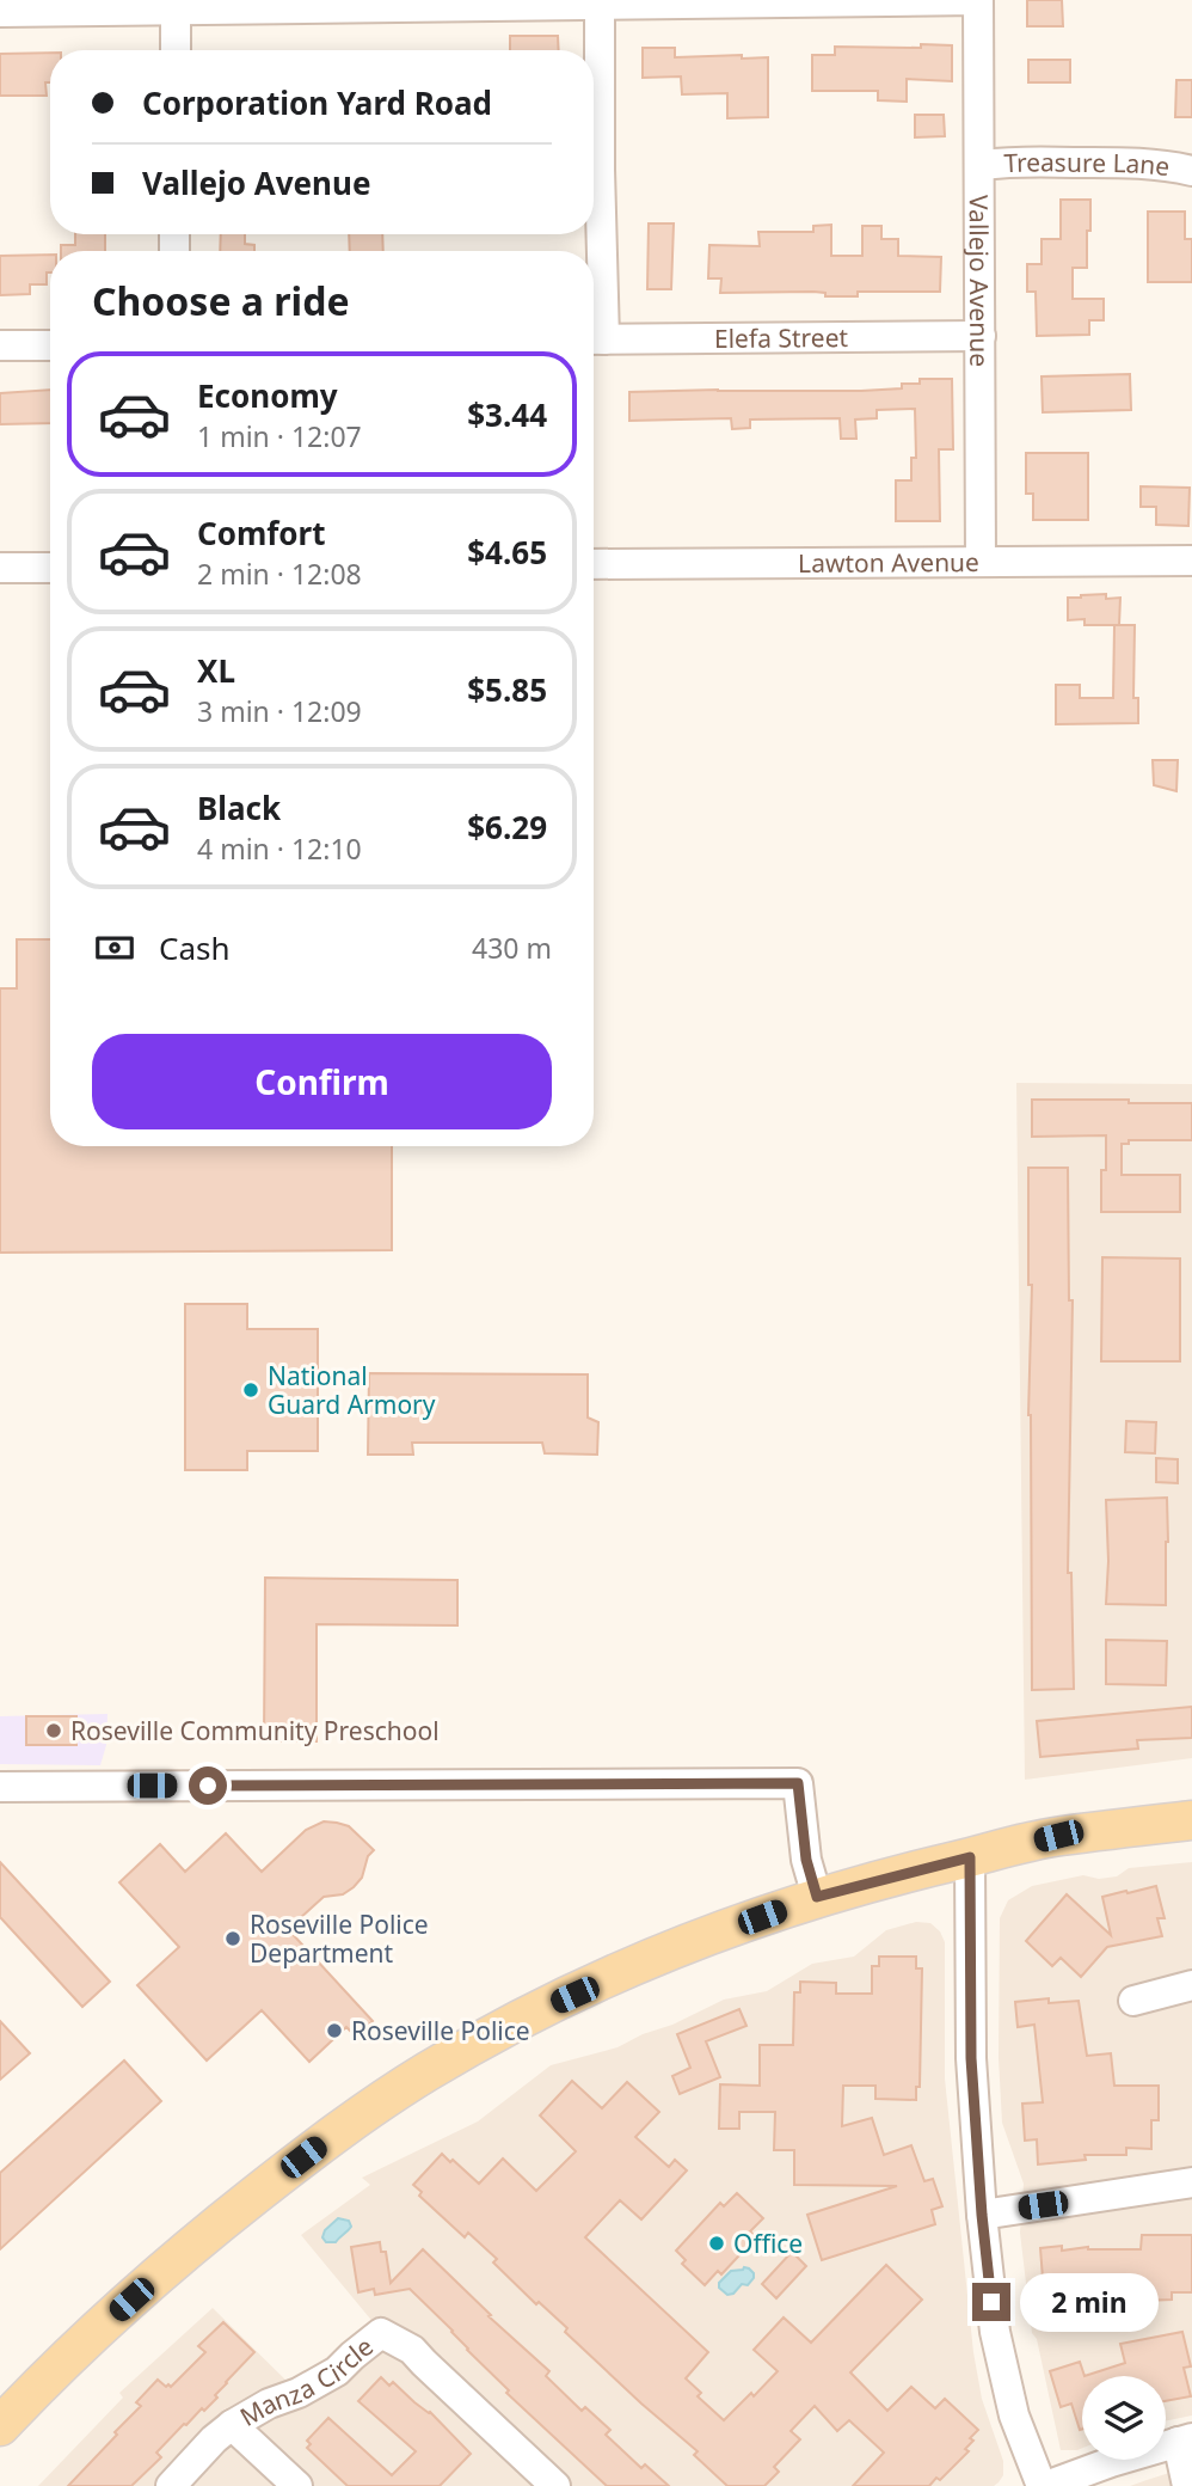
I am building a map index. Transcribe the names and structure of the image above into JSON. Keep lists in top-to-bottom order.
{
  "streets": {
    "street": [
      "Treasure Lane",
      "Vallejo Avenue",
      "Elefa Street",
      "Lawton Avenue",
      "Manza Circle"
    ]
  },
  "crossings": [
    ["Treasure Lane", "Vallejo Avenue"],
    ["Vallejo Avenue", "Elefa Street"],
    ["Vallejo Avenue", "Lawton Avenue"]
  ],
  "places": [
    "National Guard Armory",
    "Roseville Community Preschool",
    "Roseville Police Department",
    "Roseville Police",
    "Office"
  ],
  "page": {
    "banner": ["Corporation Yard Road", "Vallejo Avenue"],
    "heading": "Choose a ride",
    "list": [
      {
        "name": "Economy",
        "note": "1 min · 12:07",
        "value": "$3.44"
      },
      {
        "name": "Comfort",
        "note": "2 min · 12:08",
        "value": "$4.65"
      },
      {
        "name": "XL",
        "note": "3 min · 12:09",
        "value": "$5.85"
      },
      {
        "name": "Black",
        "note": "4 min · 12:10",
        "value": "$6.29"
      }
    ],
    "pay": ["Cash", "430 m"],
    "buttons": "Confirm",
    "bubble": "2 min"
  }
}
